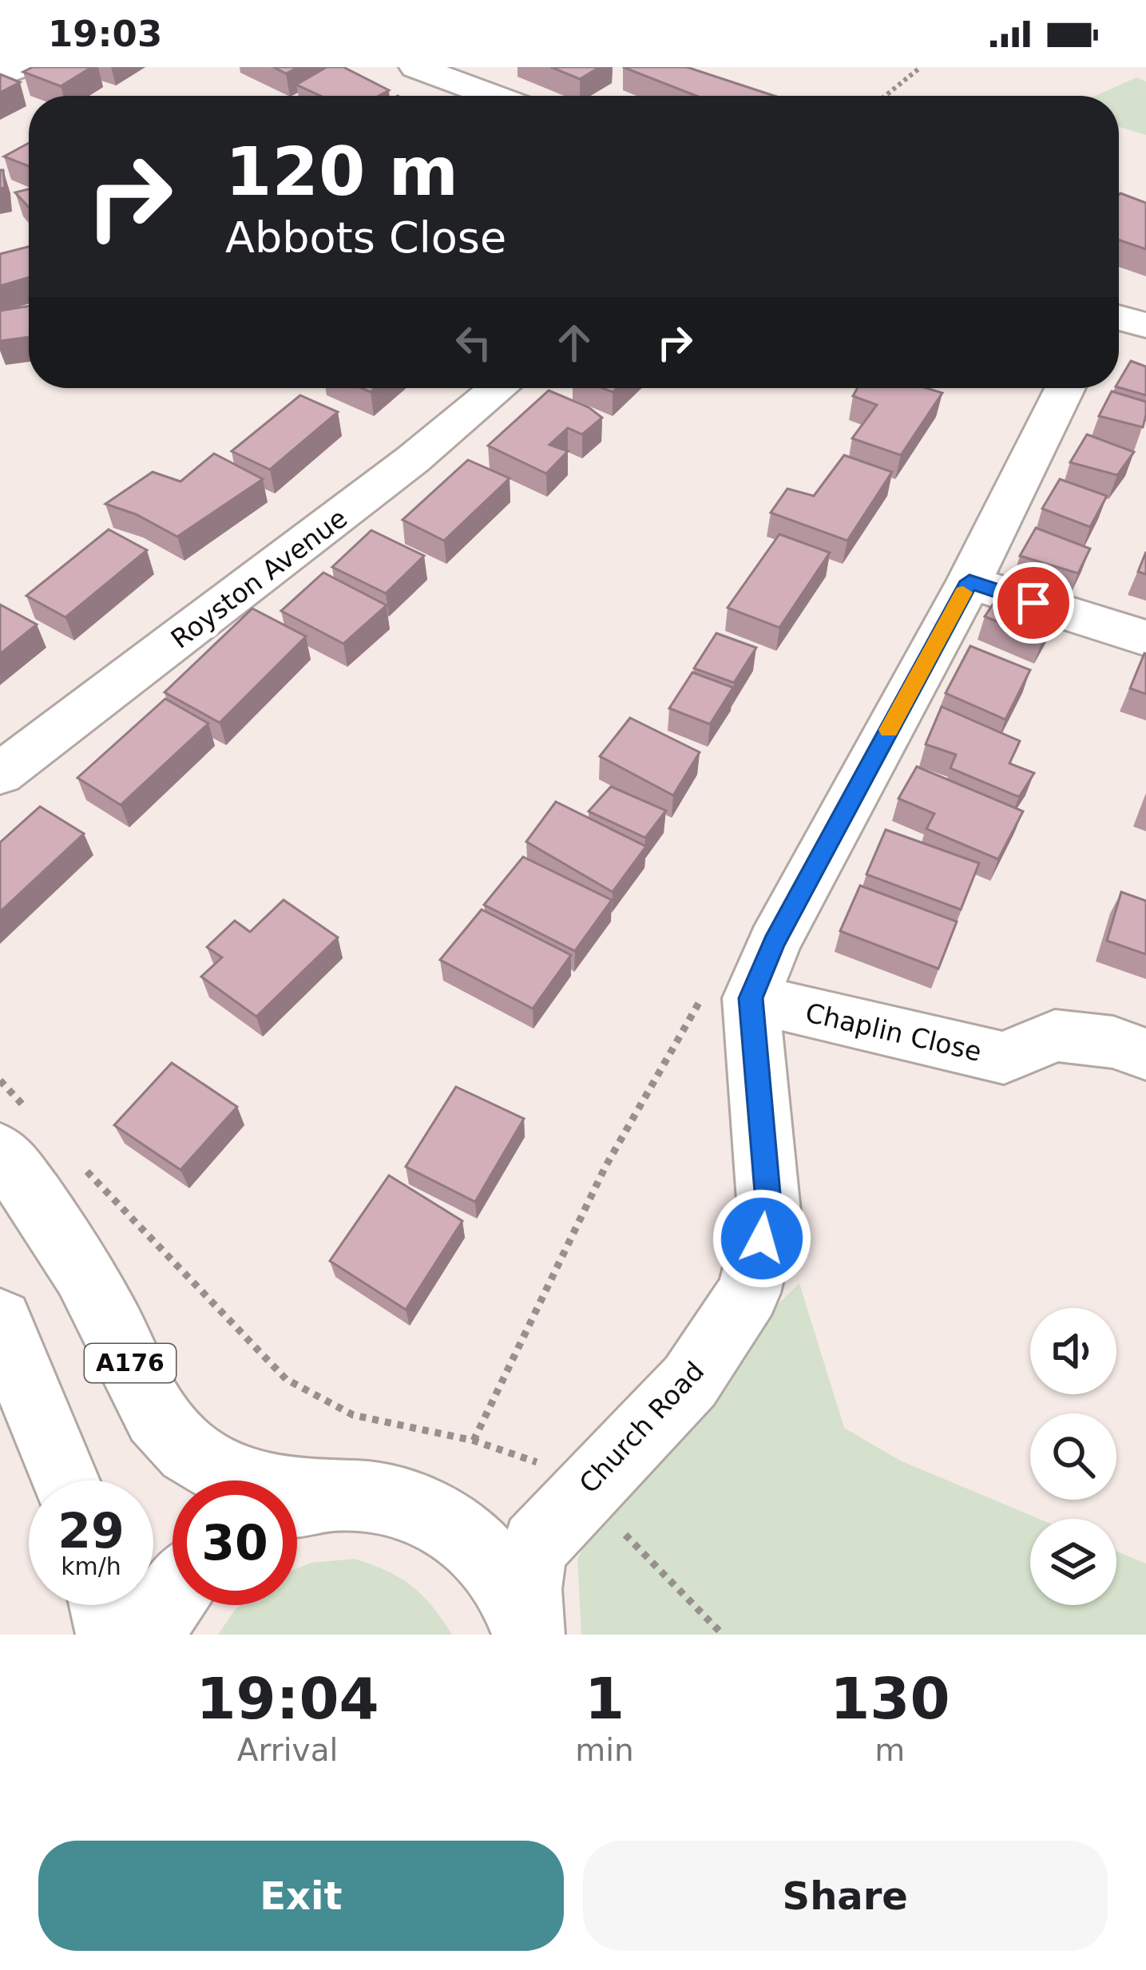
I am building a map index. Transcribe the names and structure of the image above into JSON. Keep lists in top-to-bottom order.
{
  "streets": {
    "street": [
      "Royston Avenue",
      "Chaplin Close",
      "A176",
      "Church Road"
    ]
  },
  "crossings": [
    ["Chaplin Close", "Church Road"]
  ],
  "page": {
    "status": "19:03",
    "turn": ["120 m", "Abbots Close"],
    "speed": "29 km/h",
    "limit": "30",
    "eta": [
      "19:04",
      "Arrival",
      "1",
      "min",
      "130",
      "m"
    ],
    "buttons": ["Exit", "Share"]
  }
}
